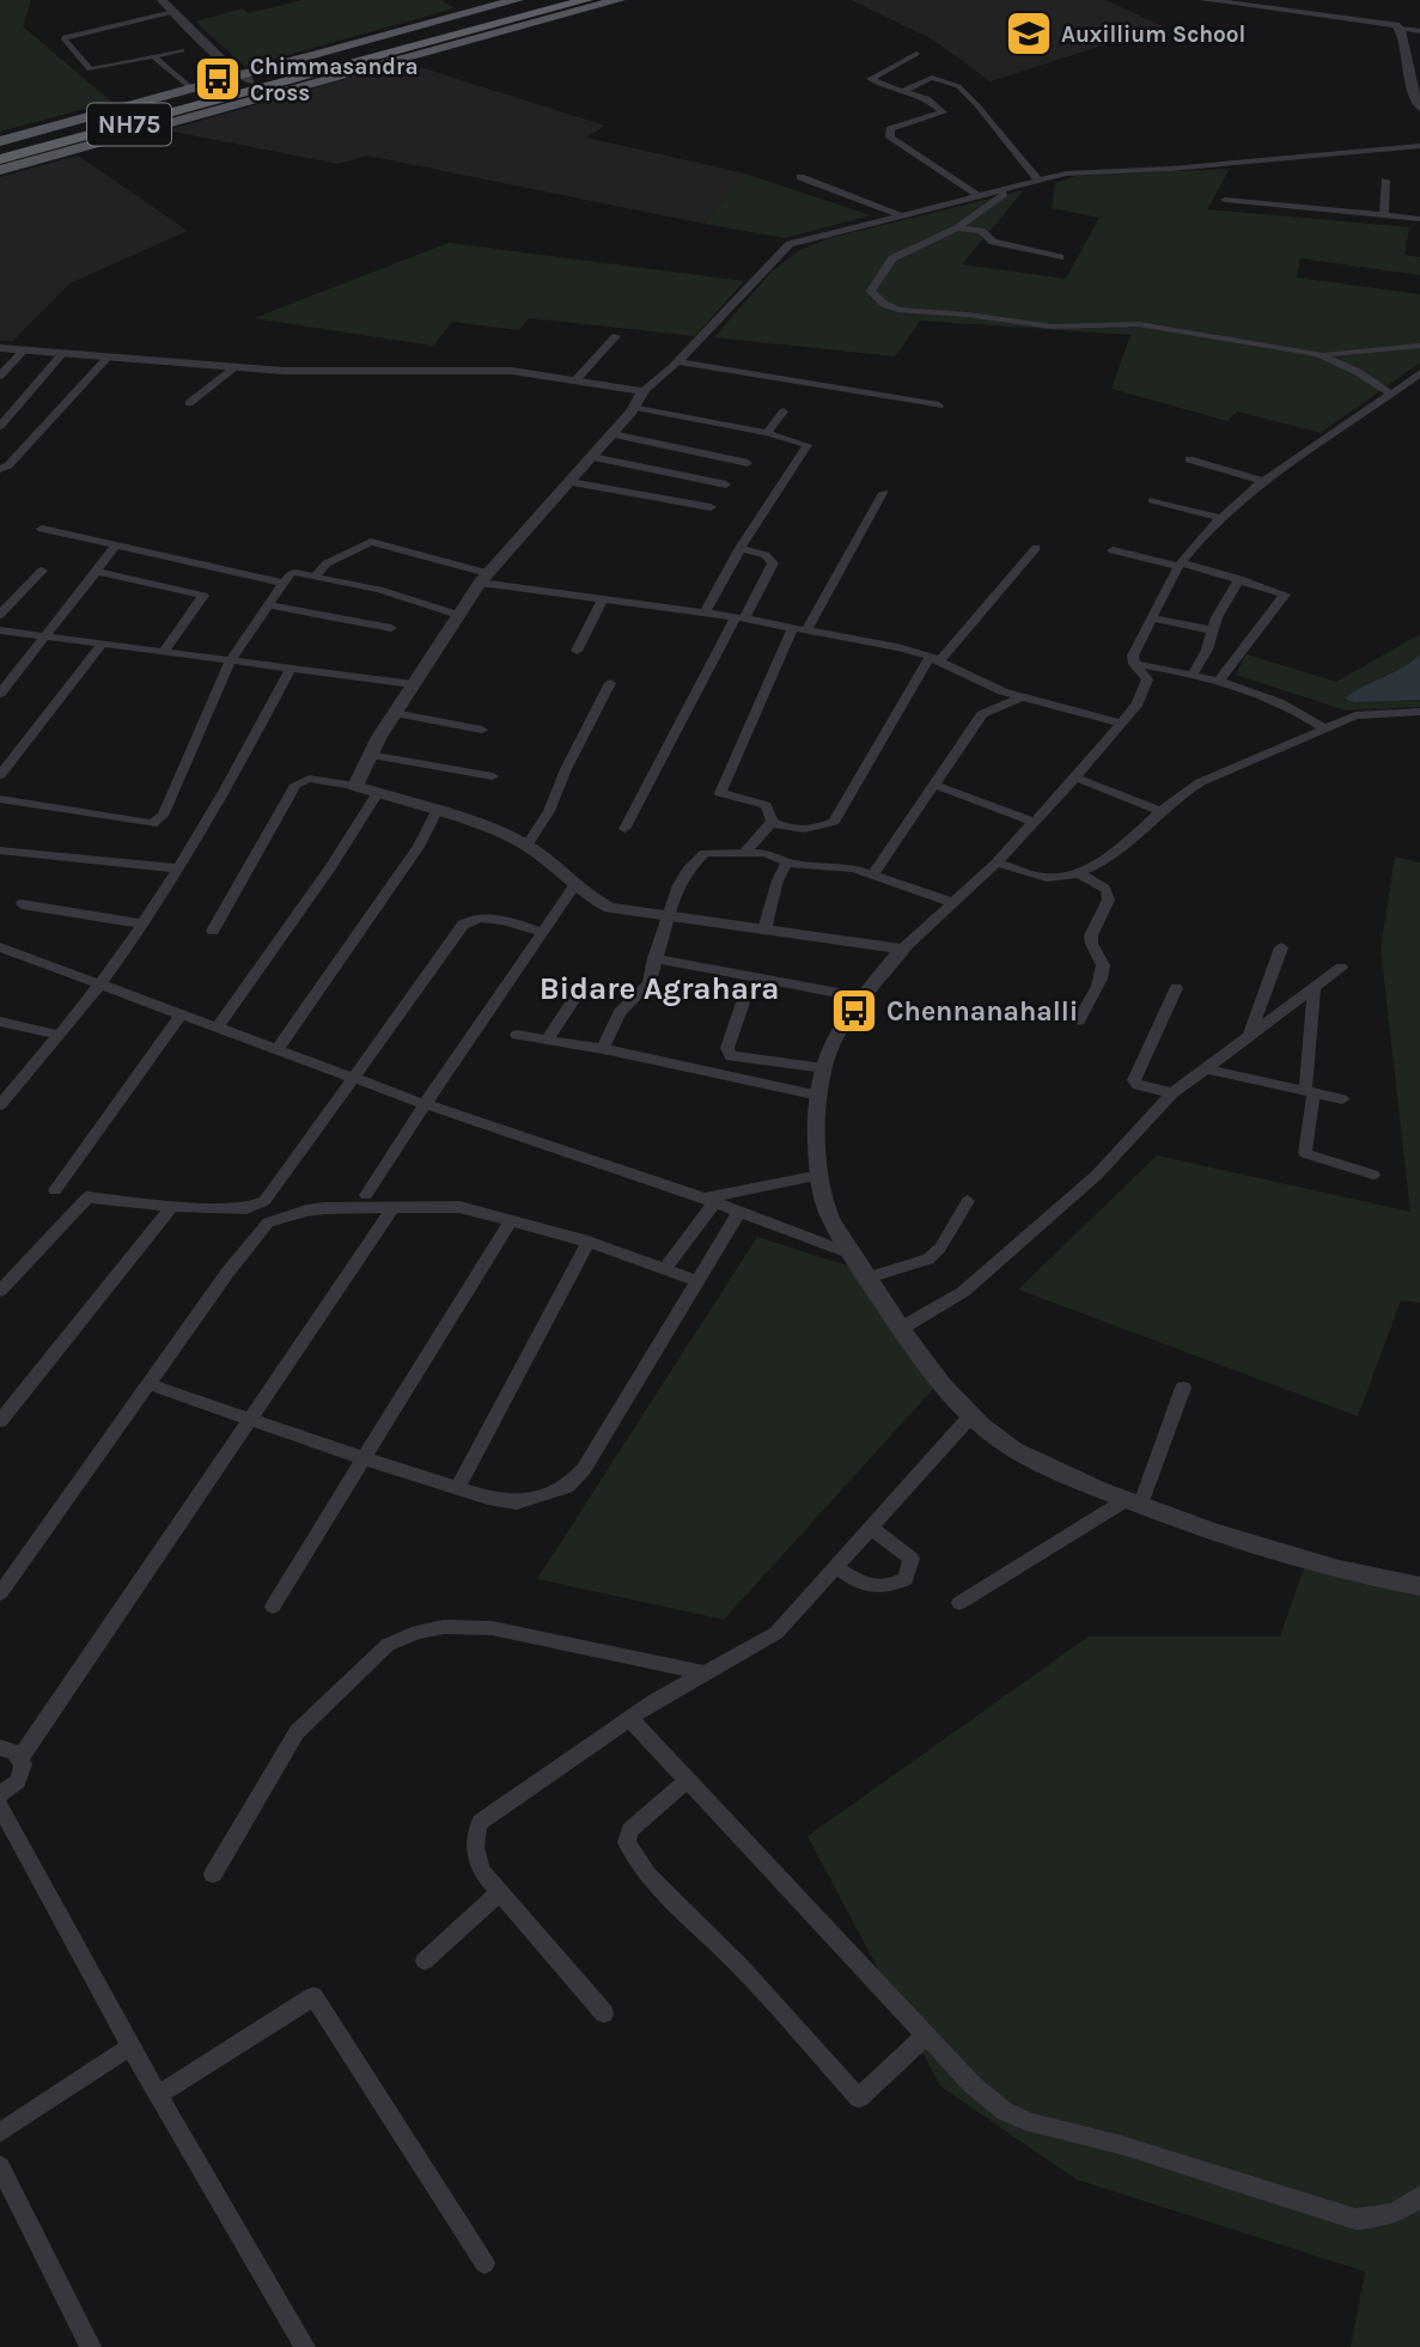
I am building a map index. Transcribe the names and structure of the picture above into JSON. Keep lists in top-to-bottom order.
{
  "streets": {
    "highway": ["NH75"]
  },
  "districts": ["Bidare Agrahara"],
  "places": {
    "school or university": ["Auxillium School"],
    "bus stop": ["Chimmasandra Cross", "Chennanahalli"]
  }
}
